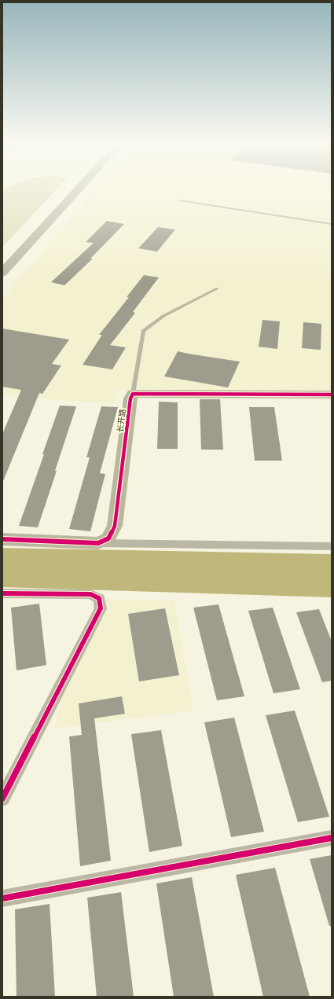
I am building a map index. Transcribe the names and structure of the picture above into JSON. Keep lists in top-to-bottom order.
{
  "streets": {
    "street": ["长开路"]
  }
}
